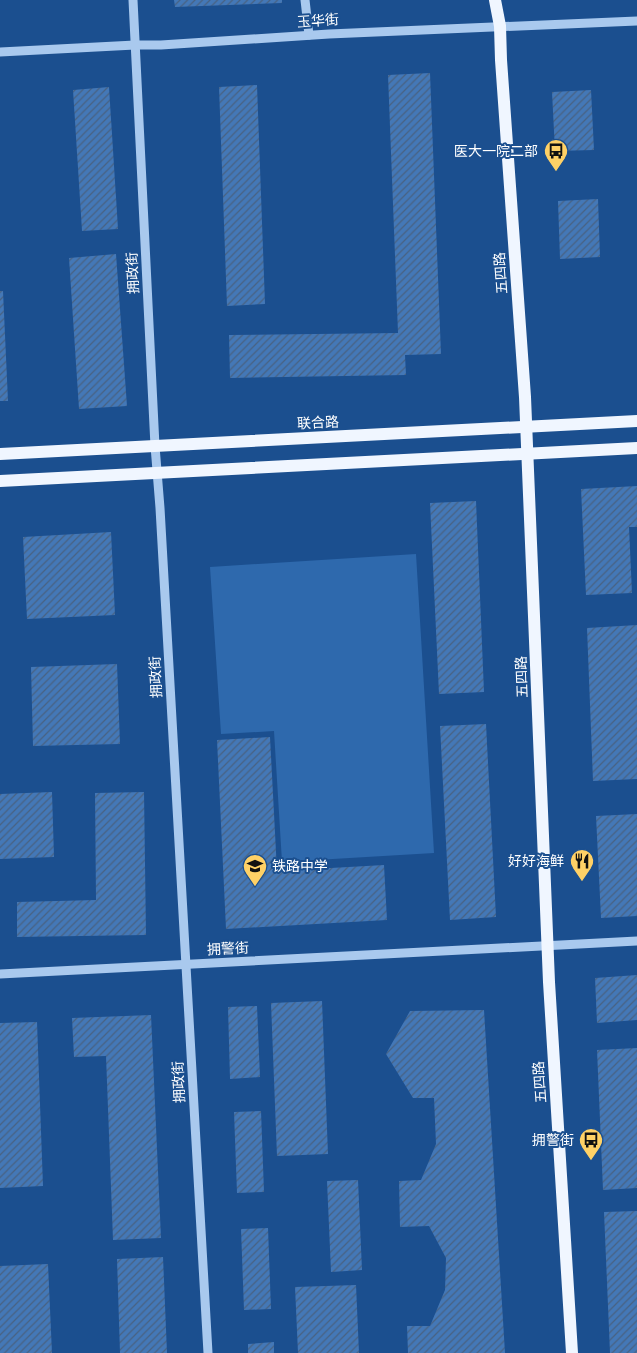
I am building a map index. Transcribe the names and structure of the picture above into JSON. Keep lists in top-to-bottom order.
{
  "streets": {
    "main road": ["五四路", "联合路"],
    "street": ["玉华街", "拥政街", "拥警街"]
  },
  "crossings": [
    ["玉华街", "拥政街"],
    ["玉华街", "五四路"],
    ["拥政街", "联合路"],
    ["拥政街", "拥警街"],
    ["五四路", "联合路"],
    ["五四路", "拥警街"]
  ],
  "places": {
    "bus stop": ["医大一院二部", "拥警街"],
    "restaurant": ["好好海鲜"],
    "school or university": ["铁路中学"]
  }
}
